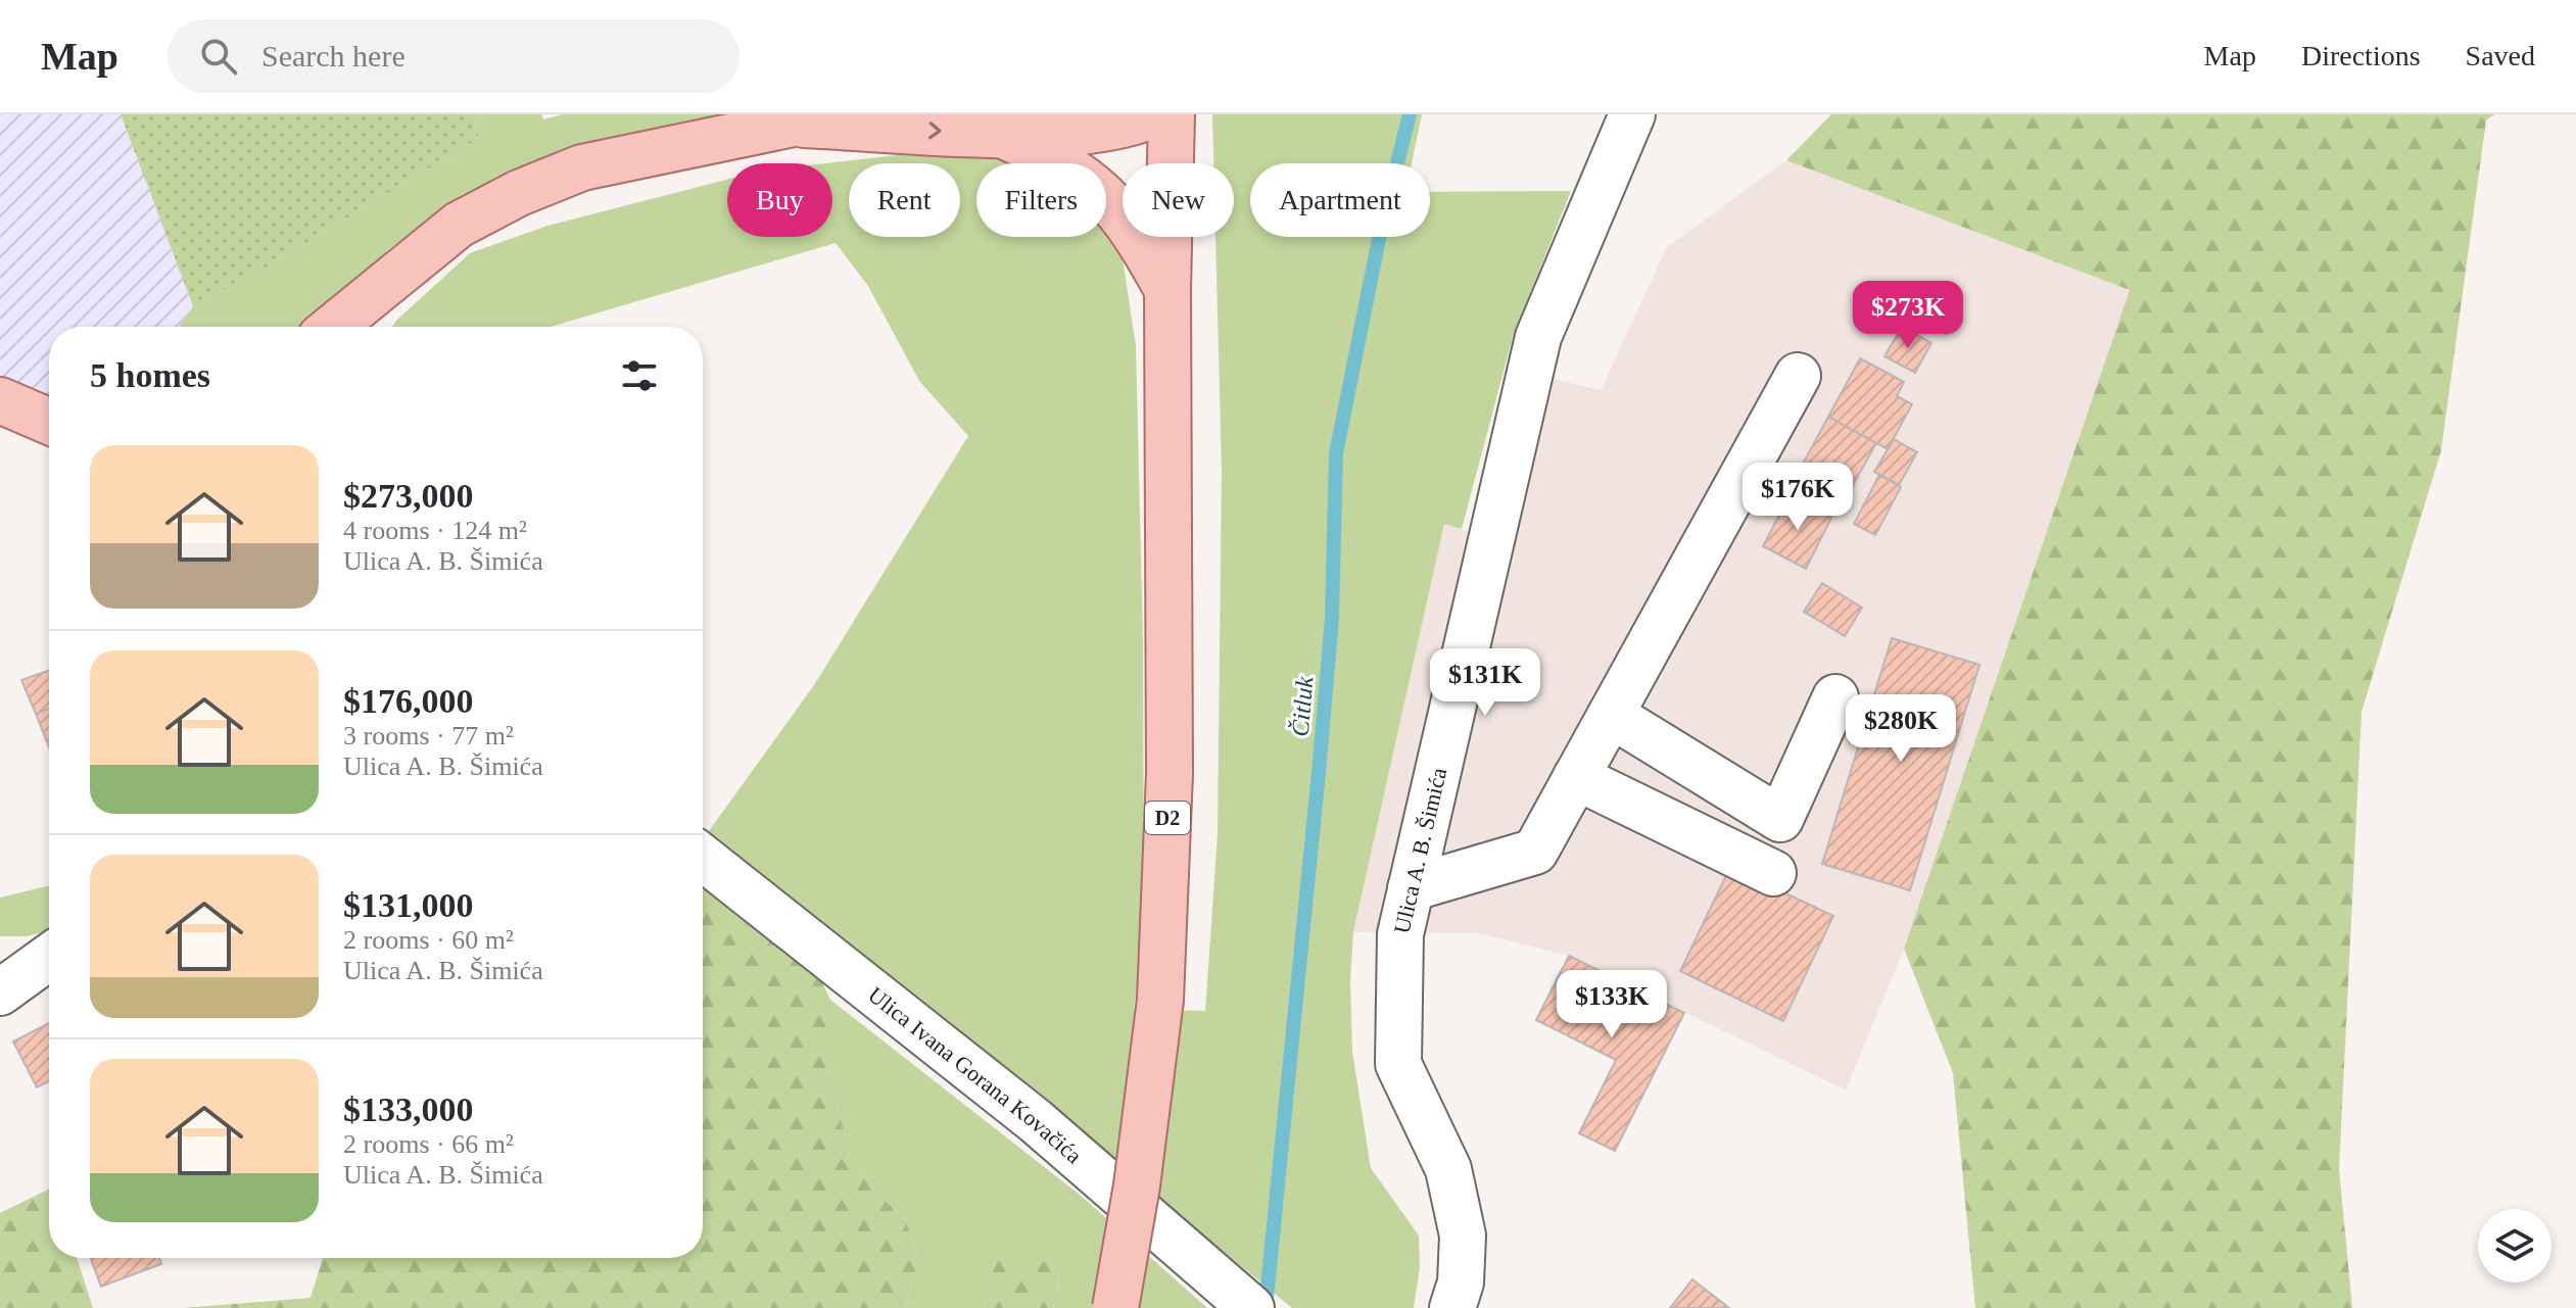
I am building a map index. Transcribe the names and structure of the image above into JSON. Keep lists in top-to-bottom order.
{
  "streets": {
    "main road": ["D2"],
    "street": ["Ulica A. B. Šimića", "Ulica Ivana Gorana Kovačića"]
  },
  "water": ["Čitluk"],
  "page": {
    "header": "Map",
    "search": "Search here",
    "nav": ["Map", "Directions", "Saved"],
    "chip": [
      "Buy",
      "Rent",
      "Filters",
      "New",
      "Apartment"
    ],
    "price": [
      "$273K",
      "$176K",
      "$131K",
      "$280K",
      "$133K"
    ],
    "heading": "5 homes",
    "list": [
      {
        "name": "$273,000",
        "note": "4 rooms · 124 m² · Ulica A. B. Šimića"
      },
      {
        "name": "$176,000",
        "note": "3 rooms · 77 m² · Ulica A. B. Šimića"
      },
      {
        "name": "$131,000",
        "note": "2 rooms · 60 m² · Ulica A. B. Šimića"
      },
      {
        "name": "$133,000",
        "note": "2 rooms · 66 m² · Ulica A. B. Šimića"
      }
    ]
  }
}
